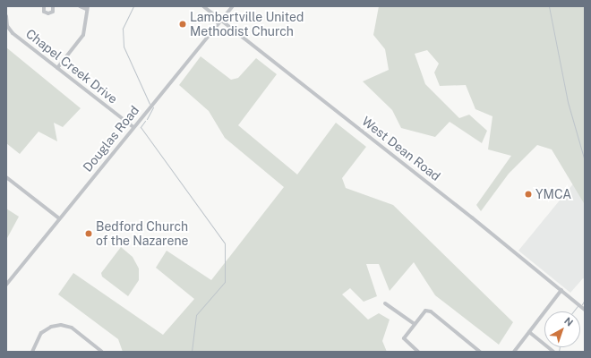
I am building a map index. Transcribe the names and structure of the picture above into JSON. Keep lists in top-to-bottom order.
{
  "streets": {
    "street": ["Chapel Creek Drive", "Douglas Road", "West Dean Road"]
  },
  "crossings": [
    ["Chapel Creek Drive", "Douglas Road"],
    ["Douglas Road", "West Dean Road"]
  ],
  "places": ["Lambertville United Methodist Church", "YMCA", "Bedford Church of the Nazarene"],
  "north": "top right"
}
